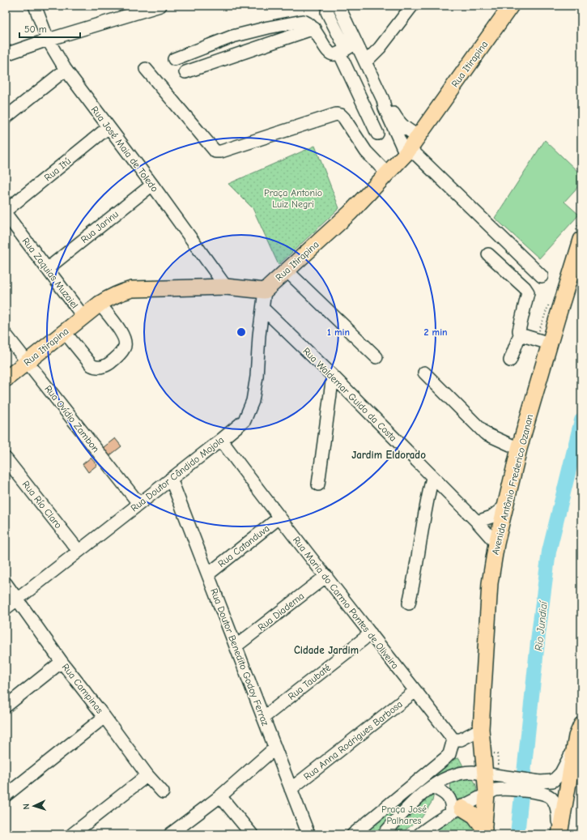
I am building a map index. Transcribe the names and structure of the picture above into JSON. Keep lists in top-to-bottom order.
{
  "streets": {
    "main road": ["Rua Itirapina", "Avenida Antônio Frederico Ozanan"],
    "street": [
      "Rua José Maia de Toledo",
      "Rua Itú",
      "Rua Jarinu",
      "Rua Zaquias Muzaiel",
      "Rua Waldemar Guido da Costa",
      "Rua Ovídio Zambon",
      "Rua Doutor Cândido Mojola",
      "Rua Río Claro",
      "Rua Catanduva",
      "Rua Maria do Carmo Pontes de Oliveira",
      "Rua Diadema",
      "Rua Doutor Benedito Godoy Ferraz",
      "Rua Taubaté",
      "Rua Campinas",
      "Rua Anna Rodrigues Barbosa"
    ]
  },
  "crossings": [
    ["Rua Itirapina", "Rua José Maia de Toledo"],
    ["Rua Itirapina", "Rua Zaquias Muzaiel"],
    ["Rua Itirapina", "Rua Ovídio Zambon"],
    ["Rua Itirapina", "Rua Doutor Cândido Mojola"],
    ["Rua José Maia de Toledo", "Rua Itú"],
    ["Rua José Maia de Toledo", "Rua Jarinu"],
    ["Rua Jarinu", "Rua Zaquias Muzaiel"],
    ["Rua Waldemar Guido da Costa", "Rua Doutor Cândido Mojola"],
    ["Rua Waldemar Guido da Costa", "Avenida Antônio Frederico Ozanan"],
    ["Rua Ovídio Zambon", "Rua Doutor Cândido Mojola"],
    ["Rua Doutor Cândido Mojola", "Rua Río Claro"],
    ["Rua Doutor Cândido Mojola", "Rua Maria do Carmo Pontes de Oliveira"],
    ["Rua Doutor Cândido Mojola", "Rua Doutor Benedito Godoy Ferraz"],
    ["Rua Doutor Cândido Mojola", "Rua Campinas"],
    ["Rua Catanduva", "Rua Maria do Carmo Pontes de Oliveira"],
    ["Rua Catanduva", "Rua Doutor Benedito Godoy Ferraz"],
    ["Rua Maria do Carmo Pontes de Oliveira", "Rua Diadema"],
    ["Rua Maria do Carmo Pontes de Oliveira", "Rua Taubaté"],
    ["Rua Maria do Carmo Pontes de Oliveira", "Rua Anna Rodrigues Barbosa"],
    ["Rua Diadema", "Rua Doutor Benedito Godoy Ferraz"],
    ["Rua Doutor Benedito Godoy Ferraz", "Rua Taubaté"],
    ["Rua Doutor Benedito Godoy Ferraz", "Rua Anna Rodrigues Barbosa"]
  ],
  "districts": ["Jardim Eldorado", "Cidade Jardim"],
  "water": ["Rio Jundiaí"],
  "parks": ["Praça Antonio Luiz Negri", "Praça José Palhares"],
  "scale_bar": "50 m",
  "north": "left",
  "rings": ["1 min", "2 min"]
}
